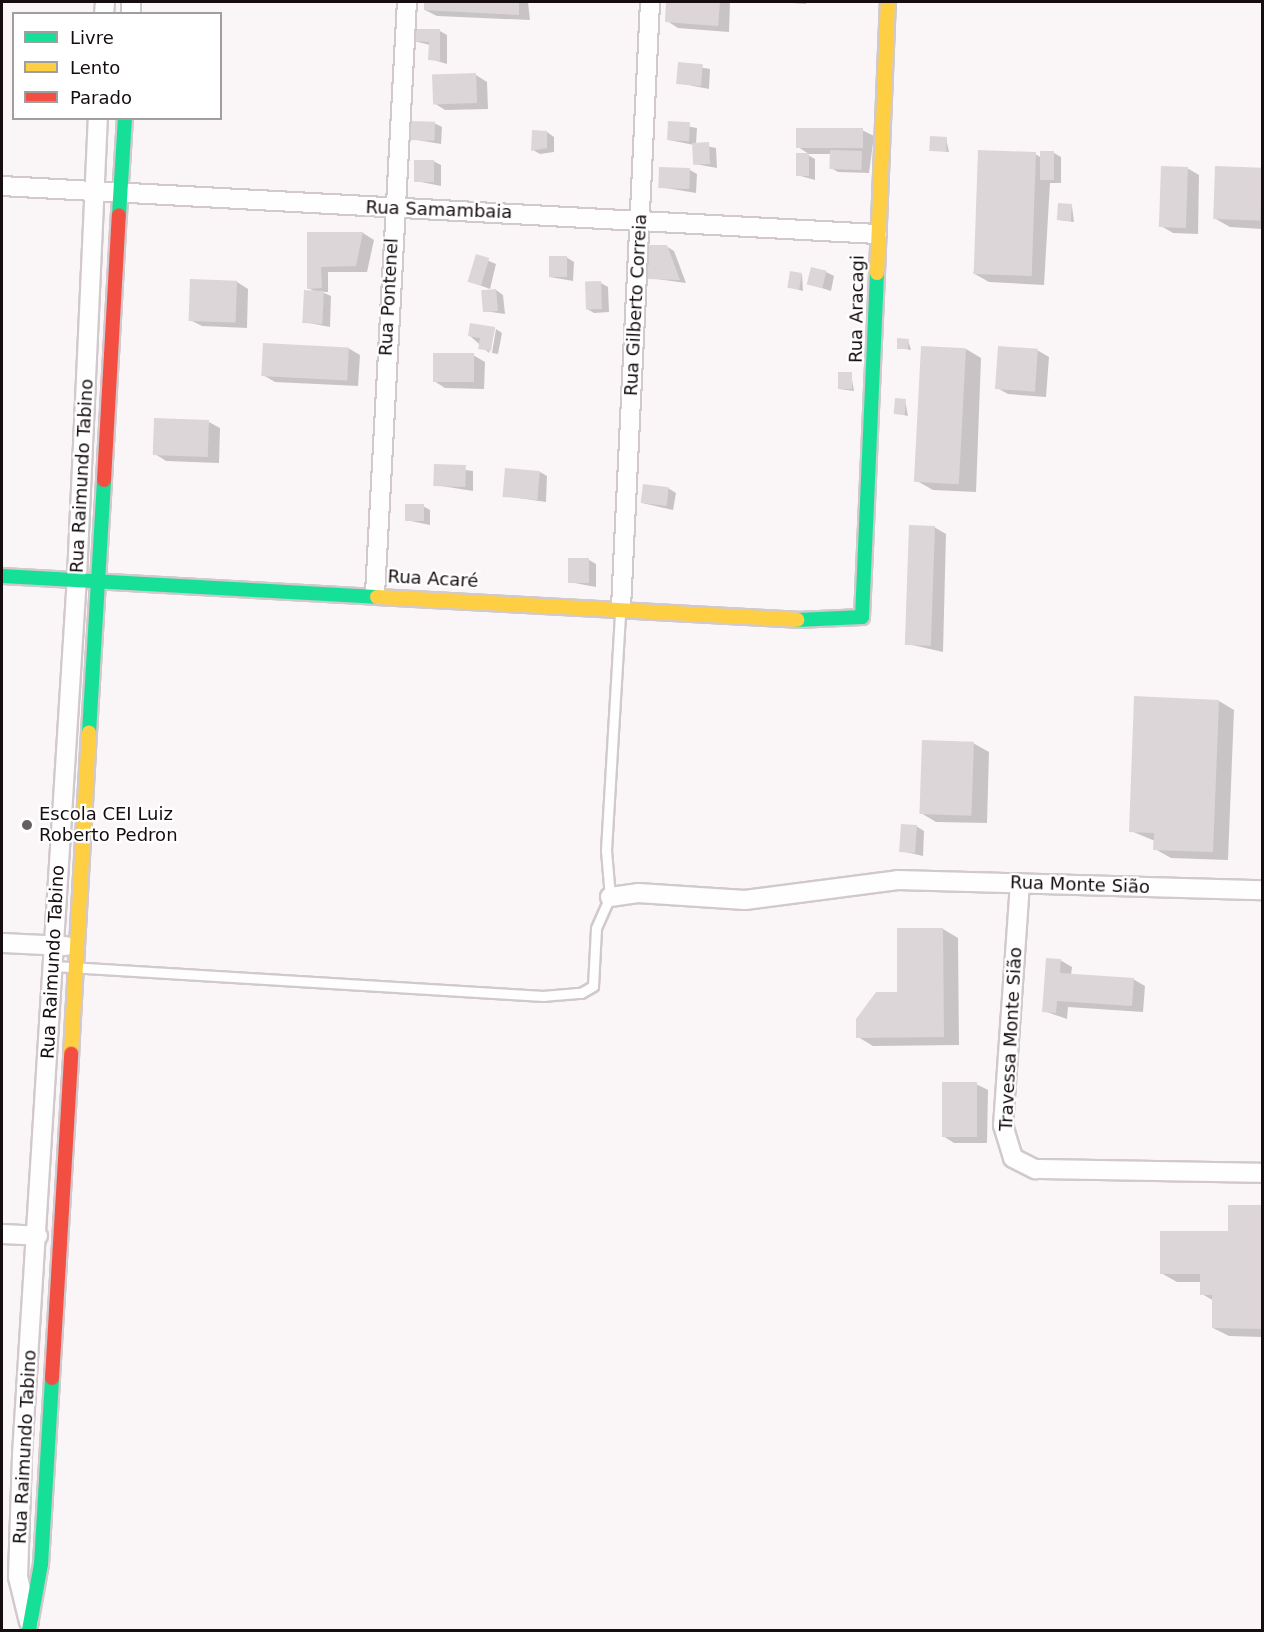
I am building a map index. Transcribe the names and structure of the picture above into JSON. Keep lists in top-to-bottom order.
{
  "streets": {
    "street": [
      "Rua Samambaia",
      "Rua Pontenel",
      "Rua Gilberto Correia",
      "Rua Aracagi",
      "Rua Raimundo Tabino",
      "Rua Acaré",
      "Rua Monte Sião",
      "Travessa Monte Sião"
    ]
  },
  "crossings": [
    ["Rua Samambaia", "Rua Pontenel"],
    ["Rua Samambaia", "Rua Gilberto Correia"],
    ["Rua Samambaia", "Rua Aracagi"],
    ["Rua Samambaia", "Rua Raimundo Tabino"],
    ["Rua Pontenel", "Rua Acaré"],
    ["Rua Gilberto Correia", "Rua Acaré"],
    ["Rua Aracagi", "Rua Acaré"],
    ["Rua Raimundo Tabino", "Rua Acaré"],
    ["Rua Monte Sião", "Travessa Monte Sião"]
  ],
  "places": ["Escola CEI Luiz Roberto Pedron"],
  "legend": ["Livre", "Lento", "Parado"]
}
